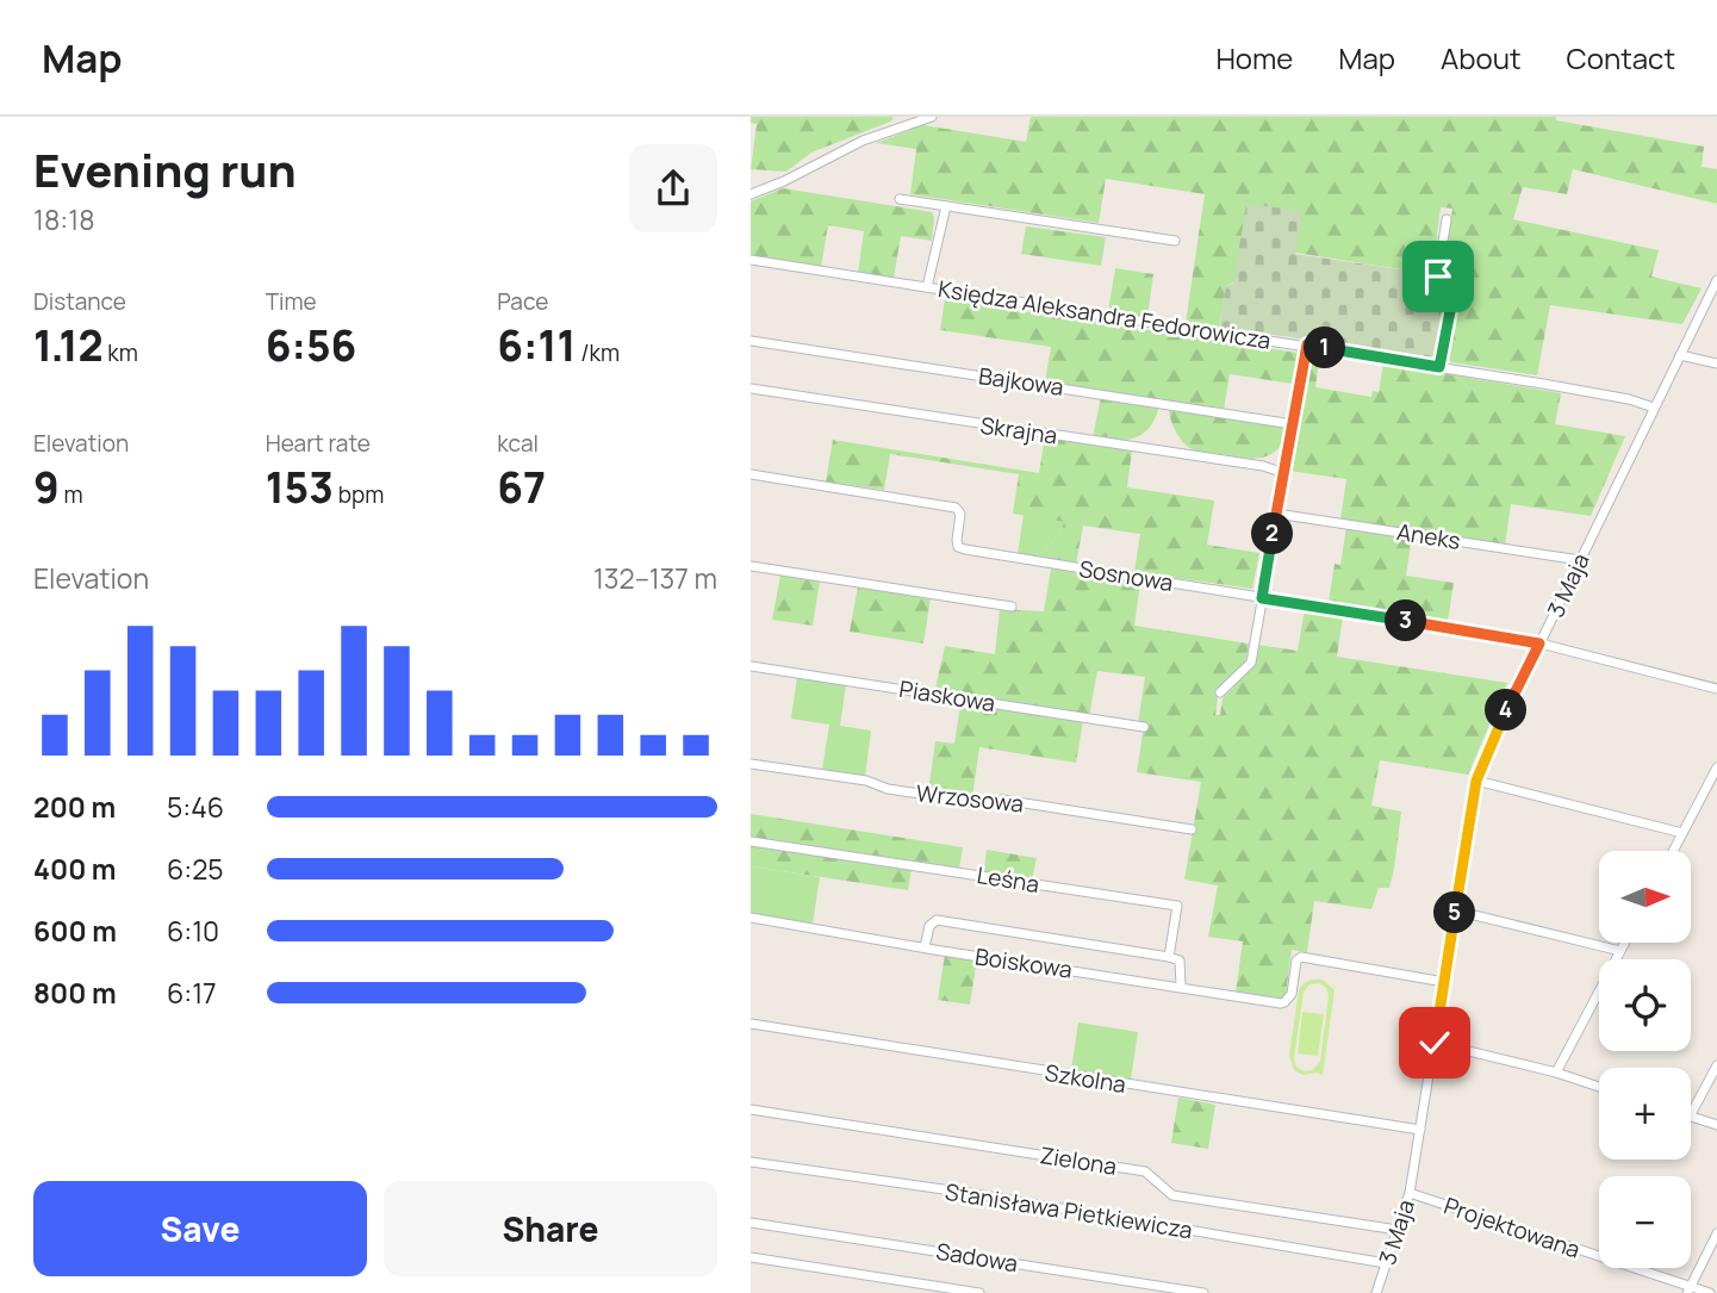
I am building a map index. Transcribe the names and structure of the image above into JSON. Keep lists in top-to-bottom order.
{
  "streets": {
    "street": [
      "Księdza Aleksandra Fedorowicza",
      "Bajkowa",
      "Skrajna",
      "Aneks",
      "Sosnowa",
      "3 Maja",
      "Piaskowa",
      "Wrzosowa",
      "Leśna",
      "Boiskowa",
      "Szkolna",
      "Zielona",
      "Stanisława Pietkiewicza",
      "Projektowana",
      "Sadowa"
    ]
  },
  "crossings": [
    ["Księdza Aleksandra Fedorowicza", "3 Maja"],
    ["Aneks", "3 Maja"],
    ["Sosnowa", "3 Maja"],
    ["3 Maja", "Boiskowa"],
    ["3 Maja", "Szkolna"],
    ["3 Maja", "Zielona"],
    ["3 Maja", "Stanisława Pietkiewicza"],
    ["3 Maja", "Projektowana"]
  ],
  "north": "right",
  "page": {
    "header": "Map",
    "nav": [
      "Home",
      "Map",
      "About",
      "Contact"
    ],
    "heading": ["Evening run", "18:18"],
    "stats": [
      ["Distance", "1.12 km"],
      ["Time", "6:56"],
      ["Pace", "6:11 /km"],
      ["Elevation", "9 m"],
      ["Heart rate", "153 bpm"],
      ["kcal", "67"]
    ],
    "pins": [
      "1",
      "2",
      "3",
      "4",
      "5"
    ],
    "chart": ["Elevation", "132–137 m"],
    "list": [
      {
        "name": "200 m",
        "note": "5:46"
      },
      {
        "name": "400 m",
        "note": "6:25"
      },
      {
        "name": "600 m",
        "note": "6:10"
      },
      {
        "name": "800 m",
        "note": "6:17"
      }
    ],
    "map_buttons": ["+", "−"],
    "buttons": ["Save", "Share"]
  }
}
